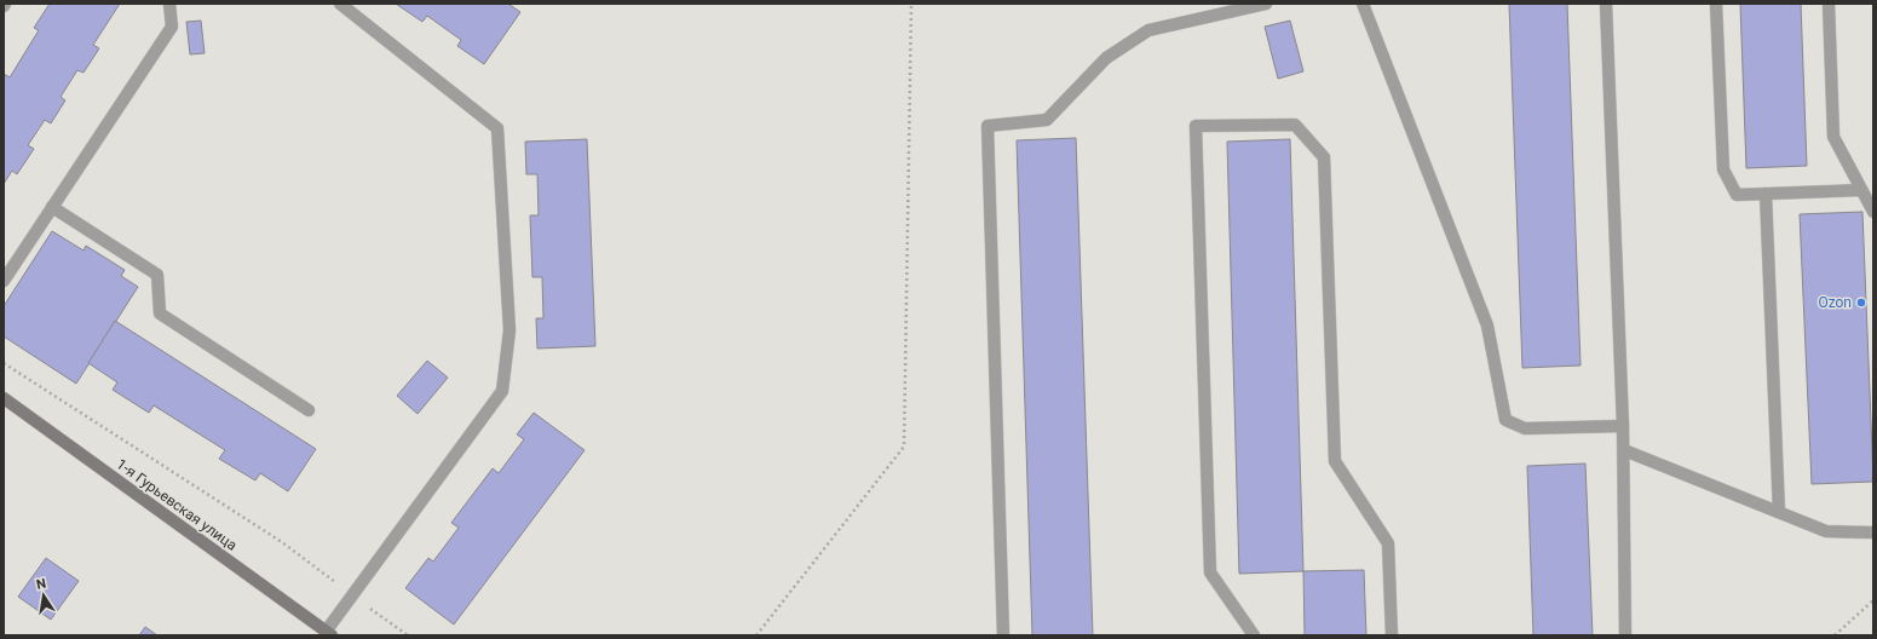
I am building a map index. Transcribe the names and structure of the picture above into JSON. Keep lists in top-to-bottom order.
{
  "streets": {
    "main road": ["1-я Гурьевская улица"]
  },
  "places": ["Ozon"],
  "north": "top"
}
